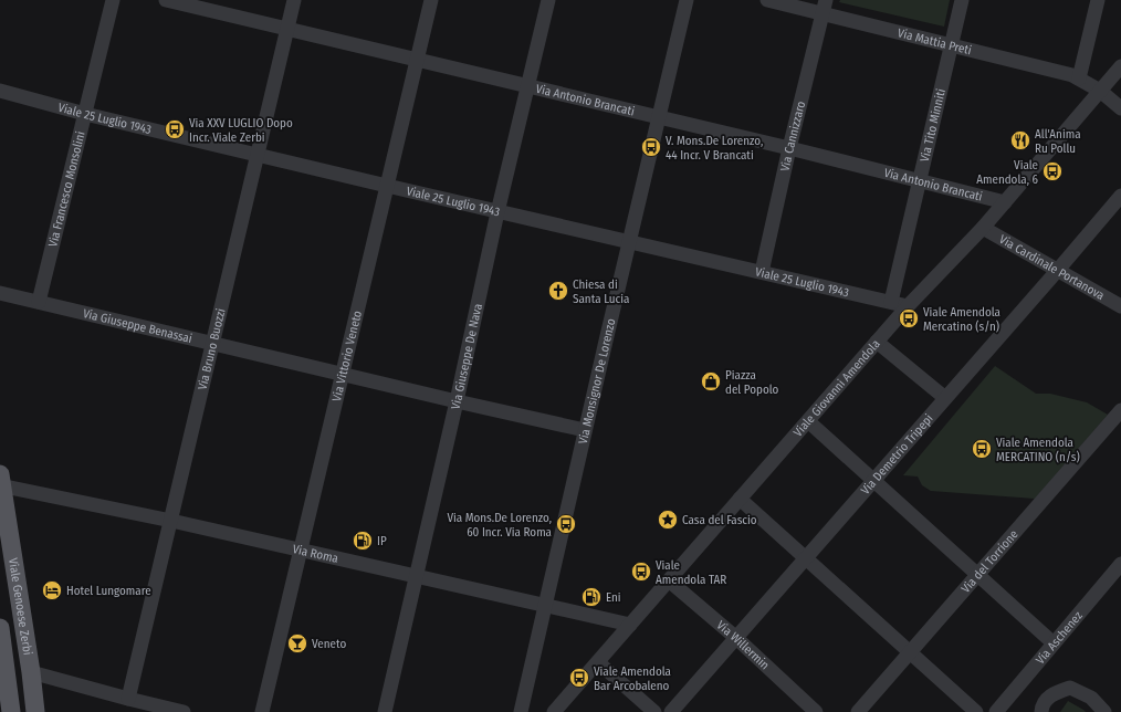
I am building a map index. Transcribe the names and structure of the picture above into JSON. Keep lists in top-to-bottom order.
{
  "streets": {
    "main road": ["Viale Genoese Zerbi"],
    "street": [
      "Via Mattia Preti",
      "Via Antonio Brancati",
      "Viale 25 Luglio 1943",
      "Via Tito Minniti",
      "Via Cannizzaro",
      "Via Francesco Monsolini",
      "Via Cardinale Portanova",
      "Via Giuseppe Benassai",
      "Via Bruno Buozzi",
      "Via Vittorio Veneto",
      "Via Giuseppe De Nava",
      "Via Monsignor De Lorenzo",
      "Viale Giovanni Amendola",
      "Via Demetrio Tripepi",
      "Via Roma",
      "Via del Torrione",
      "Via Aschenez",
      "Via Willermin"
    ]
  },
  "crossings": [
    ["Via Mattia Preti", "Via Tito Minniti"],
    ["Via Mattia Preti", "Via Cannizzaro"],
    ["Via Mattia Preti", "Viale Giovanni Amendola"],
    ["Via Antonio Brancati", "Via Tito Minniti"],
    ["Via Antonio Brancati", "Via Cannizzaro"],
    ["Via Antonio Brancati", "Via Bruno Buozzi"],
    ["Via Antonio Brancati", "Via Vittorio Veneto"],
    ["Via Antonio Brancati", "Via Giuseppe De Nava"],
    ["Via Antonio Brancati", "Via Monsignor De Lorenzo"],
    ["Via Antonio Brancati", "Viale Giovanni Amendola"],
    ["Viale 25 Luglio 1943", "Via Tito Minniti"],
    ["Viale 25 Luglio 1943", "Via Cannizzaro"],
    ["Viale 25 Luglio 1943", "Via Francesco Monsolini"],
    ["Viale 25 Luglio 1943", "Via Bruno Buozzi"],
    ["Viale 25 Luglio 1943", "Via Vittorio Veneto"],
    ["Viale 25 Luglio 1943", "Via Giuseppe De Nava"],
    ["Viale 25 Luglio 1943", "Via Monsignor De Lorenzo"],
    ["Viale 25 Luglio 1943", "Viale Giovanni Amendola"],
    ["Via Francesco Monsolini", "Via Giuseppe Benassai"],
    ["Via Cardinale Portanova", "Viale Giovanni Amendola"],
    ["Via Cardinale Portanova", "Via Demetrio Tripepi"],
    ["Via Giuseppe Benassai", "Via Bruno Buozzi"],
    ["Via Giuseppe Benassai", "Via Vittorio Veneto"],
    ["Via Giuseppe Benassai", "Via Giuseppe De Nava"],
    ["Via Giuseppe Benassai", "Via Monsignor De Lorenzo"],
    ["Via Bruno Buozzi", "Via Roma"],
    ["Via Vittorio Veneto", "Via Roma"],
    ["Via Giuseppe De Nava", "Via Roma"],
    ["Via Monsignor De Lorenzo", "Via Roma"],
    ["Viale Giovanni Amendola", "Via Roma"],
    ["Viale Giovanni Amendola", "Via Willermin"],
    ["Via Demetrio Tripepi", "Via Willermin"],
    ["Via Roma", "Viale Genoese Zerbi"]
  ],
  "places": {
    "bus stop": [
      "Via XXV LUGLIO Dopo Incr. Viale Zerbi",
      "V. Mons.De Lorenzo, 44 Incr. V Brancati",
      "Viale Amendola, 6",
      "Viale Amendola Mercatino (s/n)",
      "Viale Amendola MERCATINO (n/s)",
      "Via Mons.De Lorenzo, 60 Incr. Via Roma",
      "Viale Amendola TAR",
      "Viale Amendola Bar Arcobaleno"
    ],
    "restaurant": ["All'Anima Ru Pollu"],
    "church": ["Chiesa di Santa Lucia"],
    "shop": ["Piazza del Popolo"],
    "place": ["Casa del Fascio"],
    "fuel station": ["IP", "Eni"],
    "hotel": ["Hotel Lungomare"],
    "bar": ["Veneto"]
  }
}
